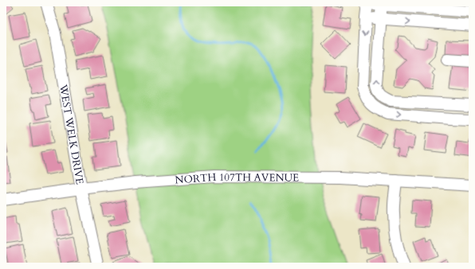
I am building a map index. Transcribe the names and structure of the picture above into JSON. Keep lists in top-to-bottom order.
{
  "streets": {
    "street": ["WEST WELK DRIVE", "NORTH 107TH AVENUE"]
  },
  "crossings": [
    ["WEST WELK DRIVE", "NORTH 107TH AVENUE"]
  ]
}
